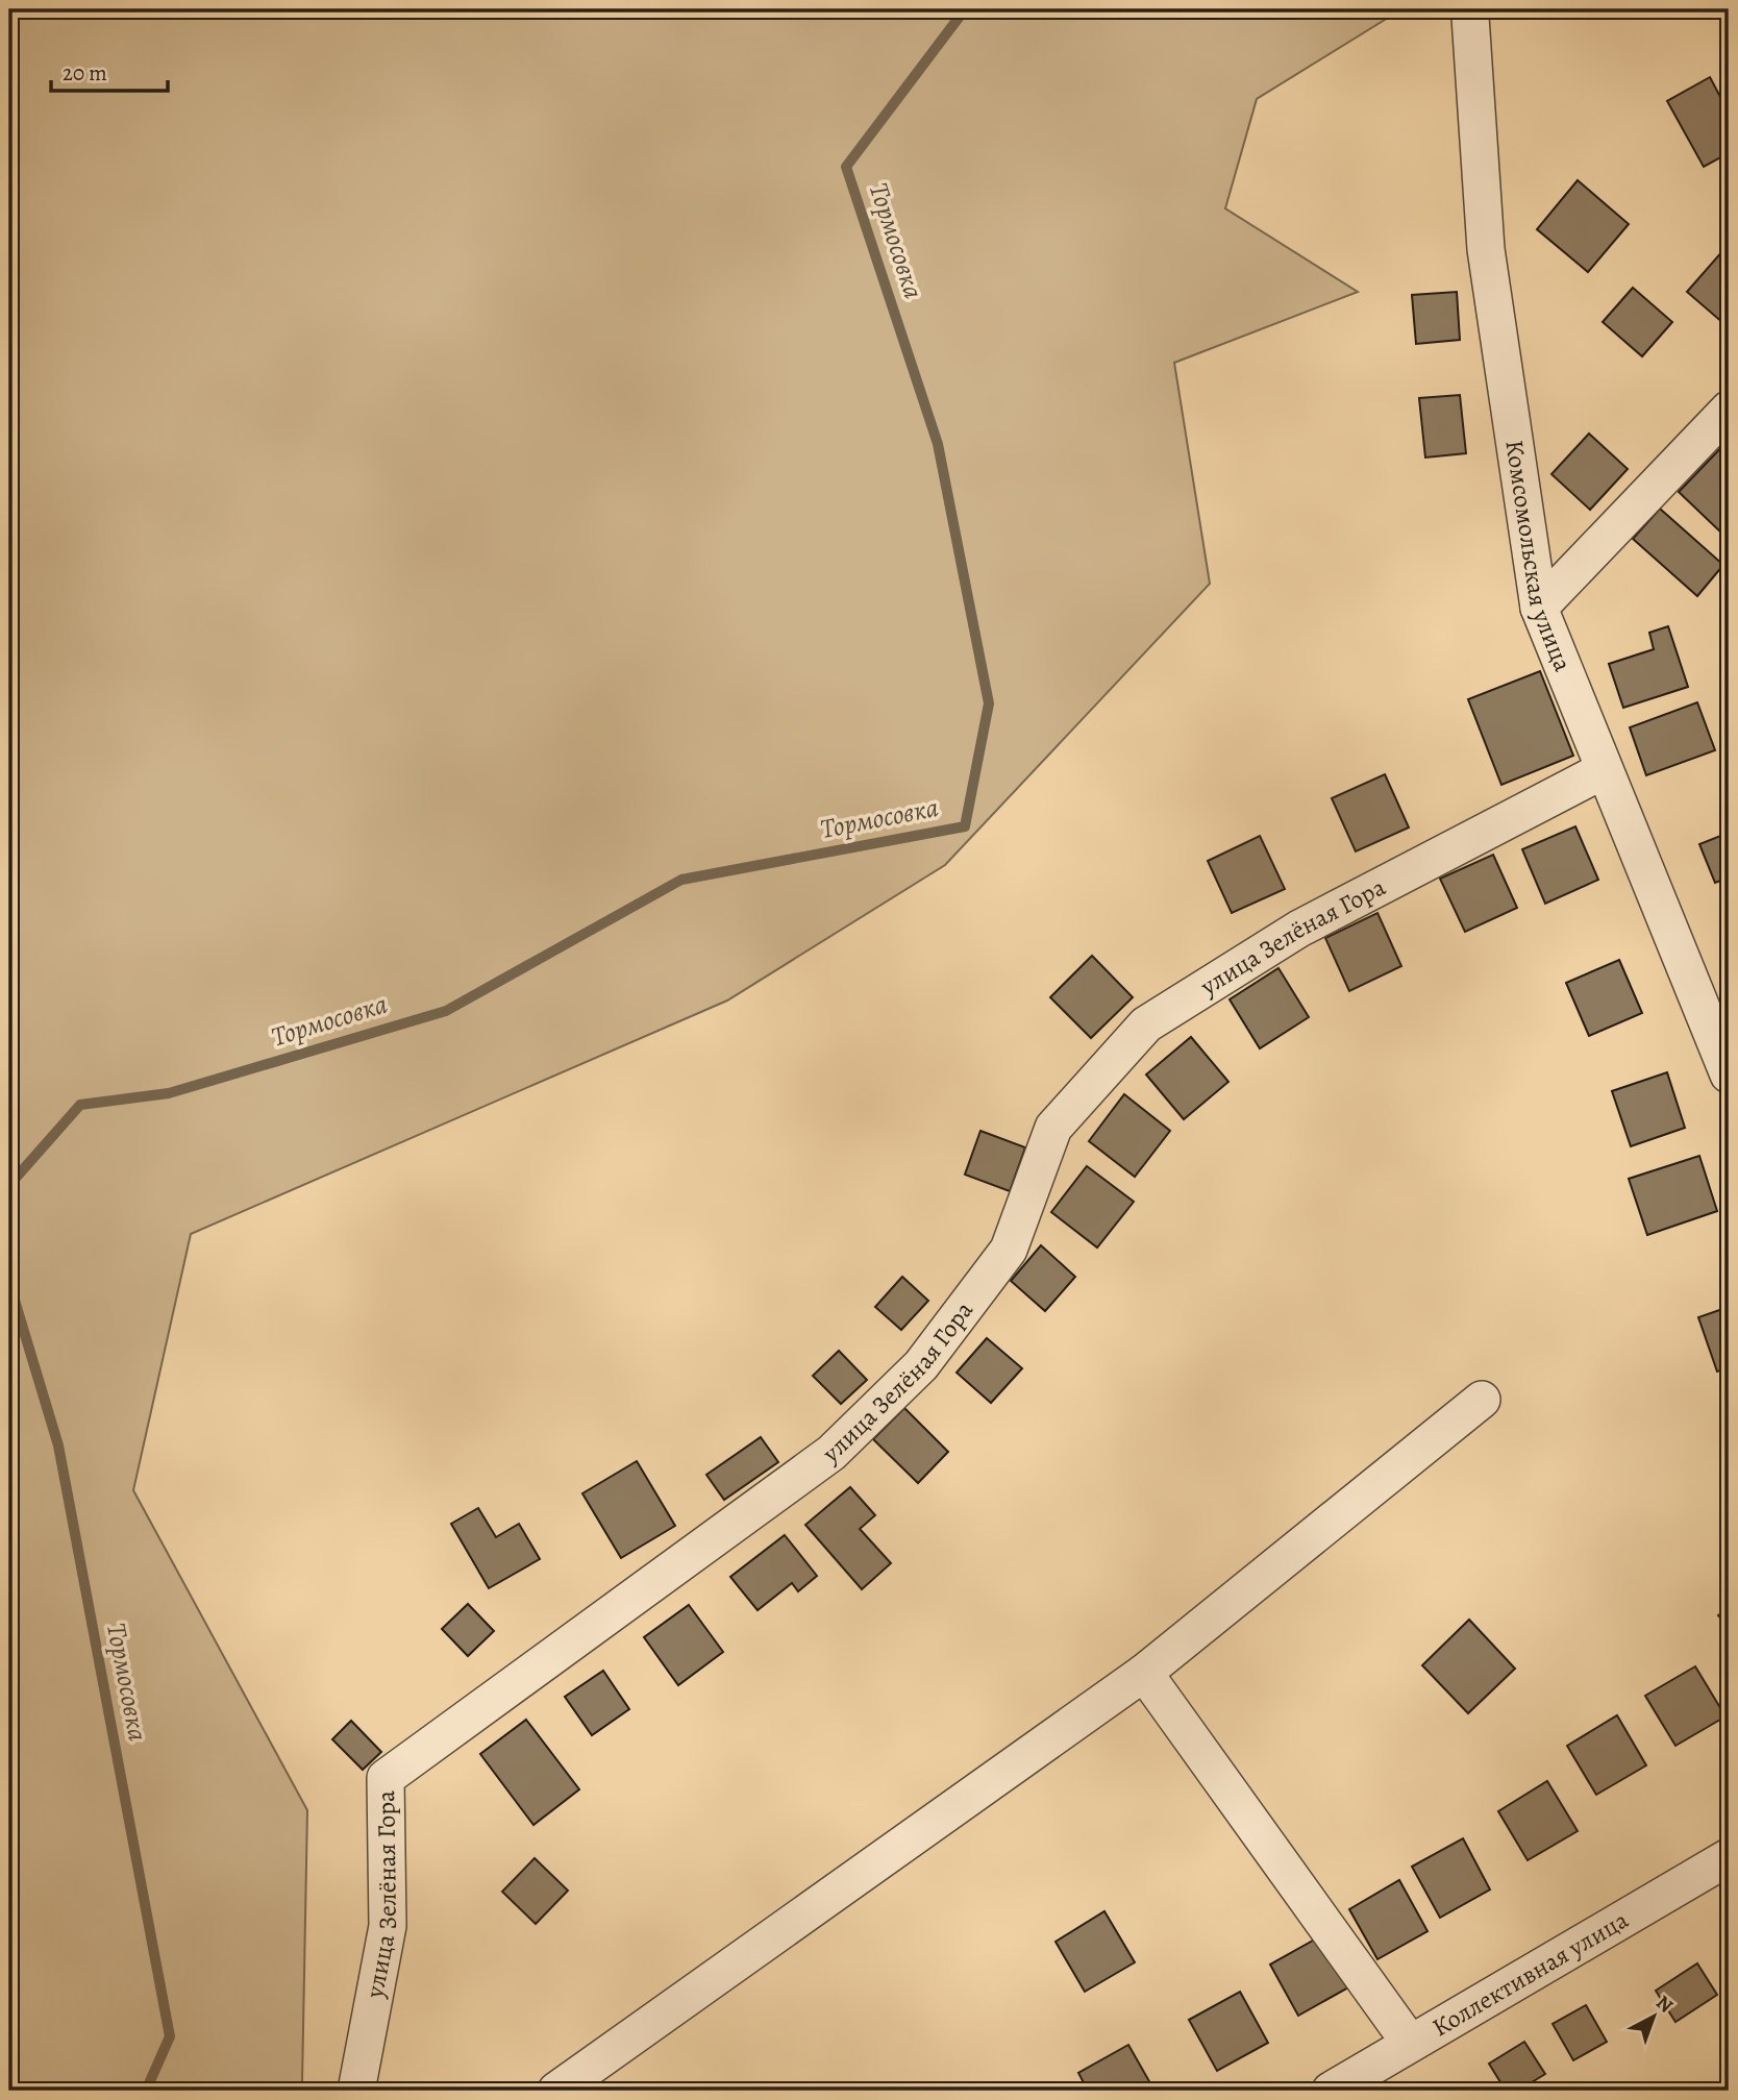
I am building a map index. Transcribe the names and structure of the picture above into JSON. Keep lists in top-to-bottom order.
{
  "streets": {
    "street": ["Комсомольская улица", "улица Зелёная Гора", "Коллективная улица"]
  },
  "crossings": [
    ["Комсомольская улица", "улица Зелёная Гора"]
  ],
  "water": ["Тормосовка"],
  "scale_bar": "20 m",
  "north": "top right"
}
